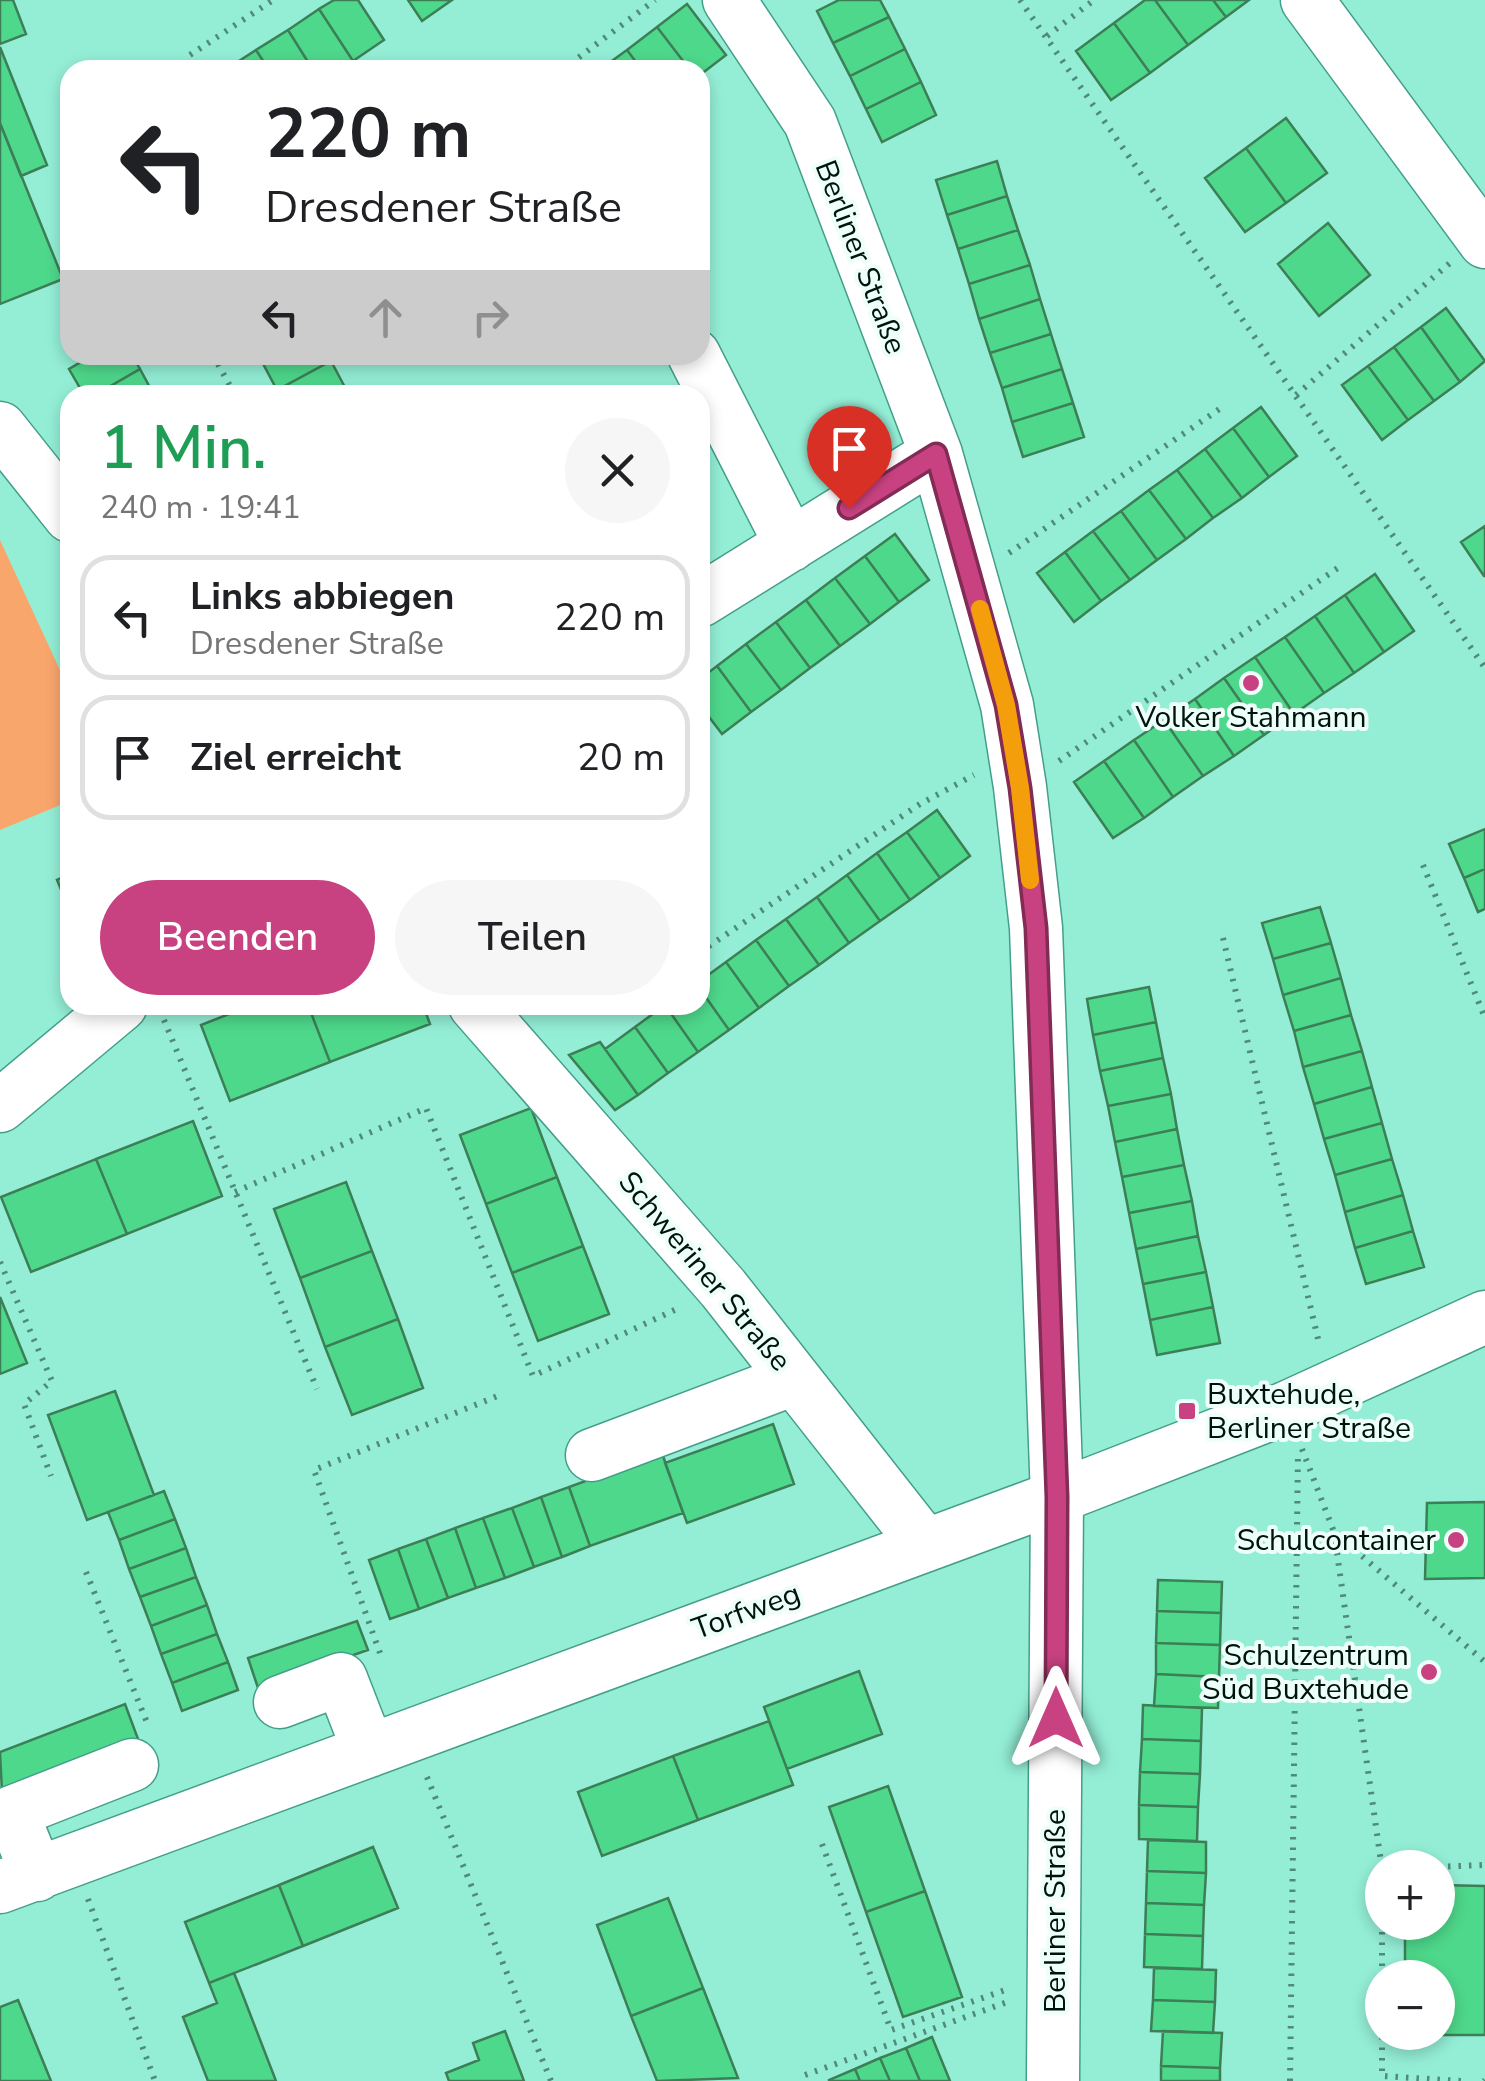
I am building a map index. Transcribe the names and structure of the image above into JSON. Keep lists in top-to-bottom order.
{
  "streets": {
    "street": ["Berliner Straße", "Schweriner Straße", "Torfweg"]
  },
  "crossings": [
    ["Berliner Straße", "Torfweg"],
    ["Schweriner Straße", "Torfweg"]
  ],
  "places": {
    "other": ["Volker Stahmann", "Schulcontainer", "Schulzentrum Süd Buxtehude"],
    "transit": ["Buxtehude, Berliner Straße"]
  },
  "page": {
    "turn": ["220 m", "Dresdener Straße"],
    "heading": ["1 Min.", "240 m · 19:41"],
    "list": [
      {
        "name": "Links abbiegen",
        "note": "Dresdener Straße",
        "value": "220 m"
      },
      {
        "name": "Ziel erreicht",
        "value": "20 m"
      }
    ],
    "buttons": ["Beenden", "Teilen"],
    "map_buttons": ["+", "−"]
  }
}
